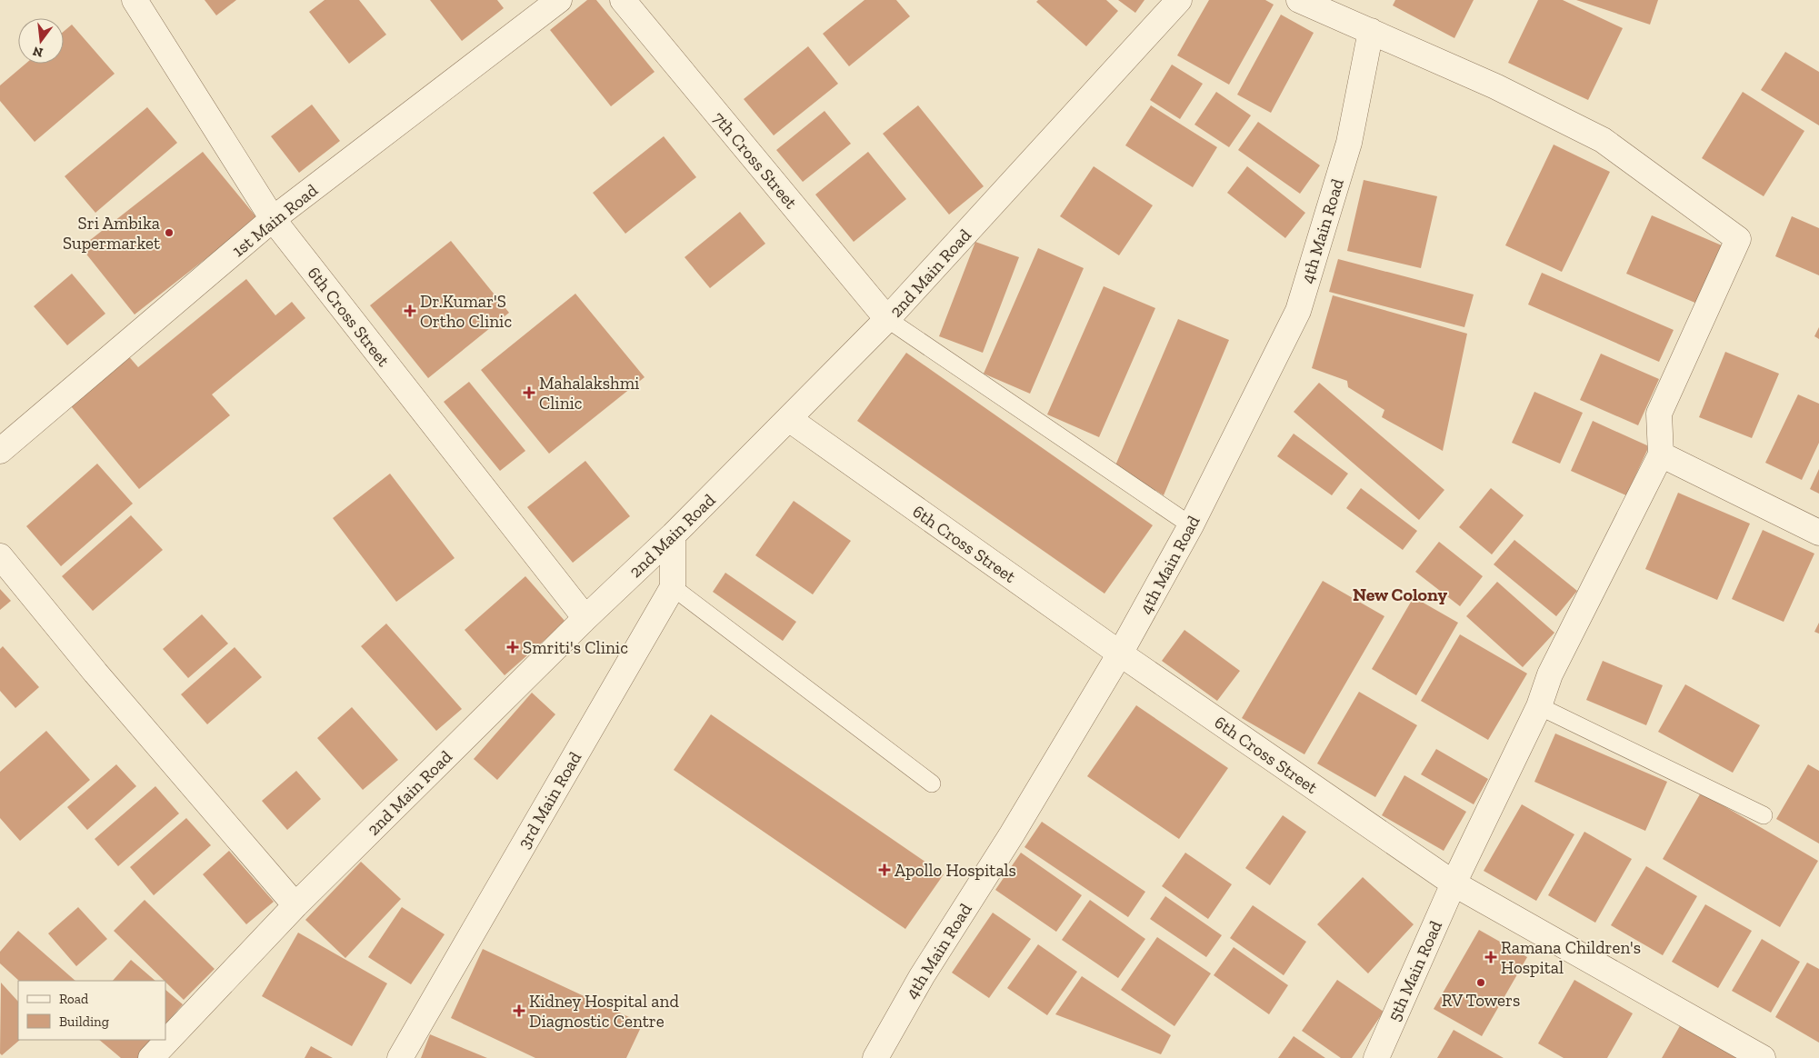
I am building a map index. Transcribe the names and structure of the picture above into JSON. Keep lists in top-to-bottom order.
{
  "streets": {
    "street": [
      "7th Cross Street",
      "1st Main Road",
      "4th Main Road",
      "2nd Main Road",
      "6th Cross Street",
      "3rd Main Road",
      "5th Main Road"
    ]
  },
  "crossings": [
    ["7th Cross Street", "2nd Main Road"],
    ["1st Main Road", "6th Cross Street"],
    ["4th Main Road", "6th Cross Street"],
    ["2nd Main Road", "6th Cross Street"],
    ["6th Cross Street", "5th Main Road"]
  ],
  "districts": ["New Colony"],
  "places": {
    "other": ["Sri Ambika Supermarket", "RV Towers"],
    "health": [
      "Dr.Kumar'S Ortho Clinic",
      "Mahalakshmi Clinic",
      "Smriti's Clinic",
      "Apollo Hospitals",
      "Ramana Children's Hospital",
      "Kidney Hospital and Diagnostic Centre"
    ]
  },
  "legend": ["Road", "Building"],
  "north": "bottom"
}
